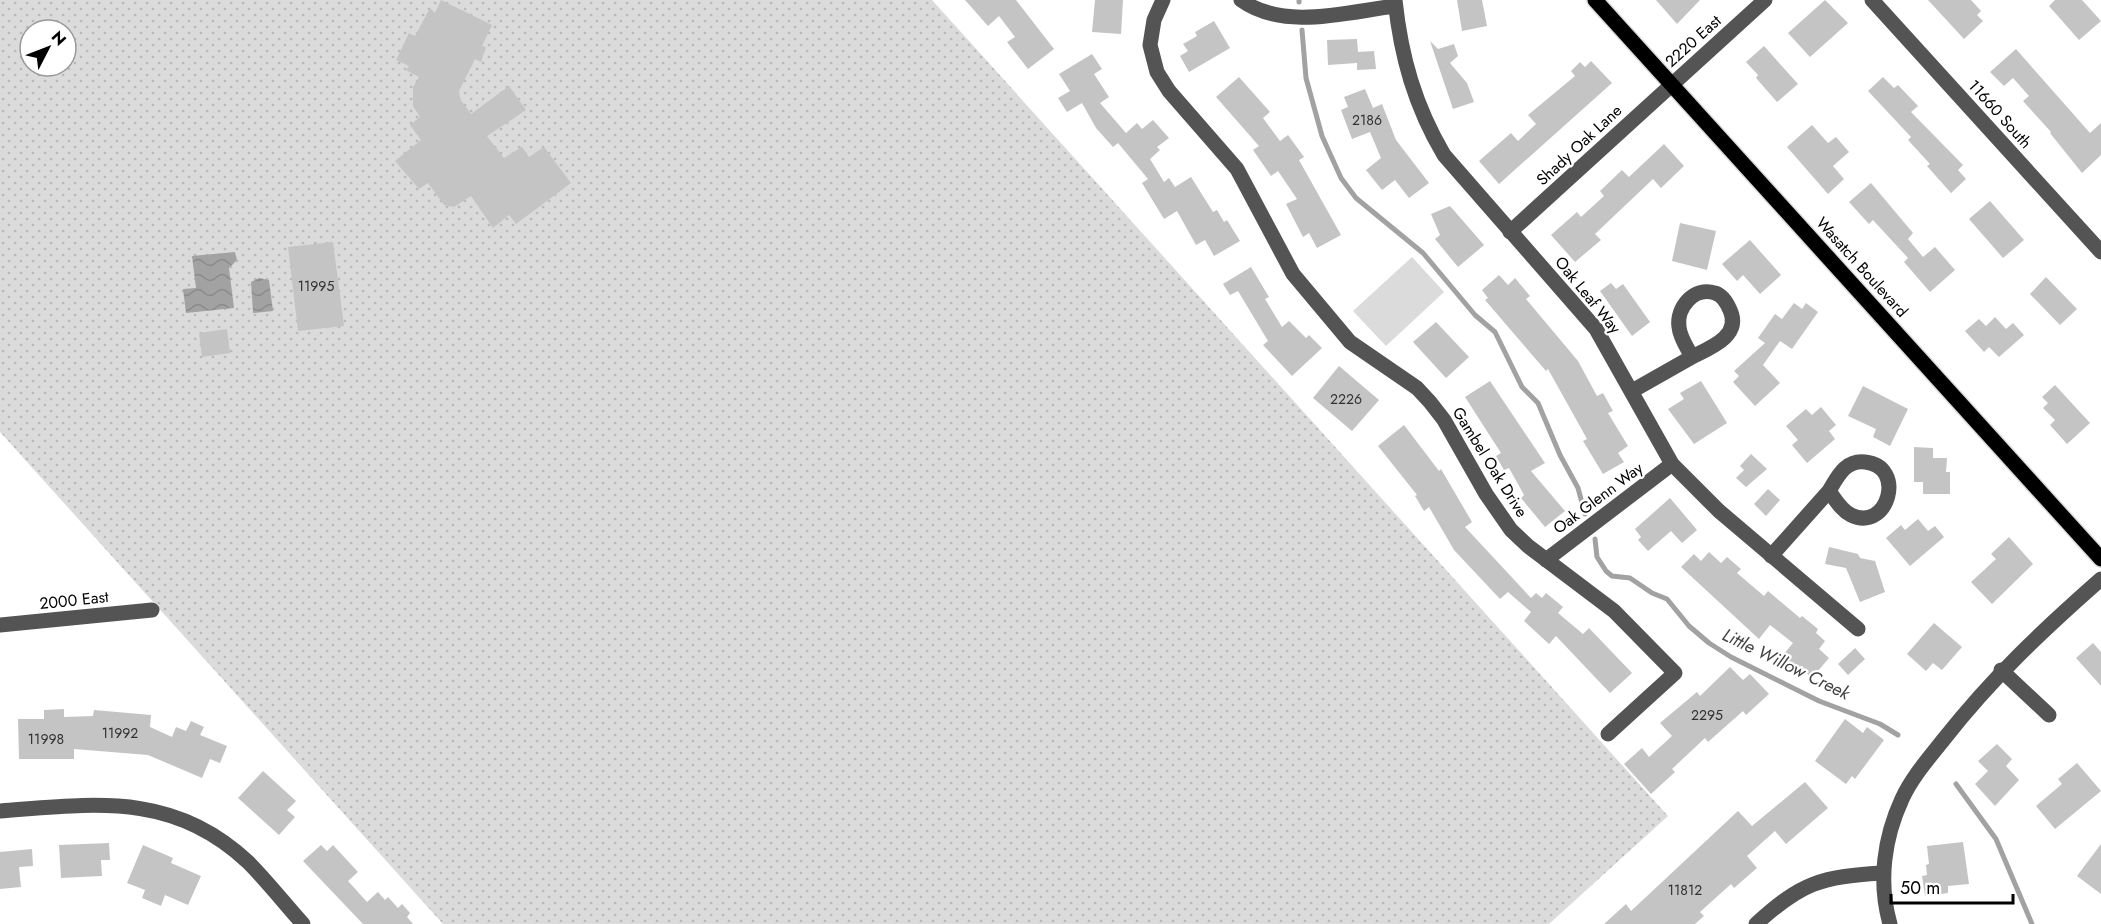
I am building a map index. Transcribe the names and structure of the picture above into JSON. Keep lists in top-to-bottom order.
{
  "streets": {
    "main road": ["Wasatch Boulevard"],
    "street": [
      "2220 East",
      "11660 South",
      "Shady Oak Lane",
      "Oak Leaf Way",
      "Gambel Oak Drive",
      "Oak Glenn Way",
      "2000 East"
    ]
  },
  "crossings": [
    ["2220 East", "Shady Oak Lane"],
    ["2220 East", "Wasatch Boulevard"],
    ["Shady Oak Lane", "Wasatch Boulevard"],
    ["Shady Oak Lane", "Oak Leaf Way"],
    ["Oak Leaf Way", "Oak Glenn Way"],
    ["Gambel Oak Drive", "Oak Glenn Way"]
  ],
  "water": ["Little Willow Creek"],
  "house_numbers": [
    "2186",
    "11995",
    "2226",
    "2295",
    "11992",
    "11998",
    "11812"
  ],
  "scale_bar": "50 m",
  "north": "top right"
}
